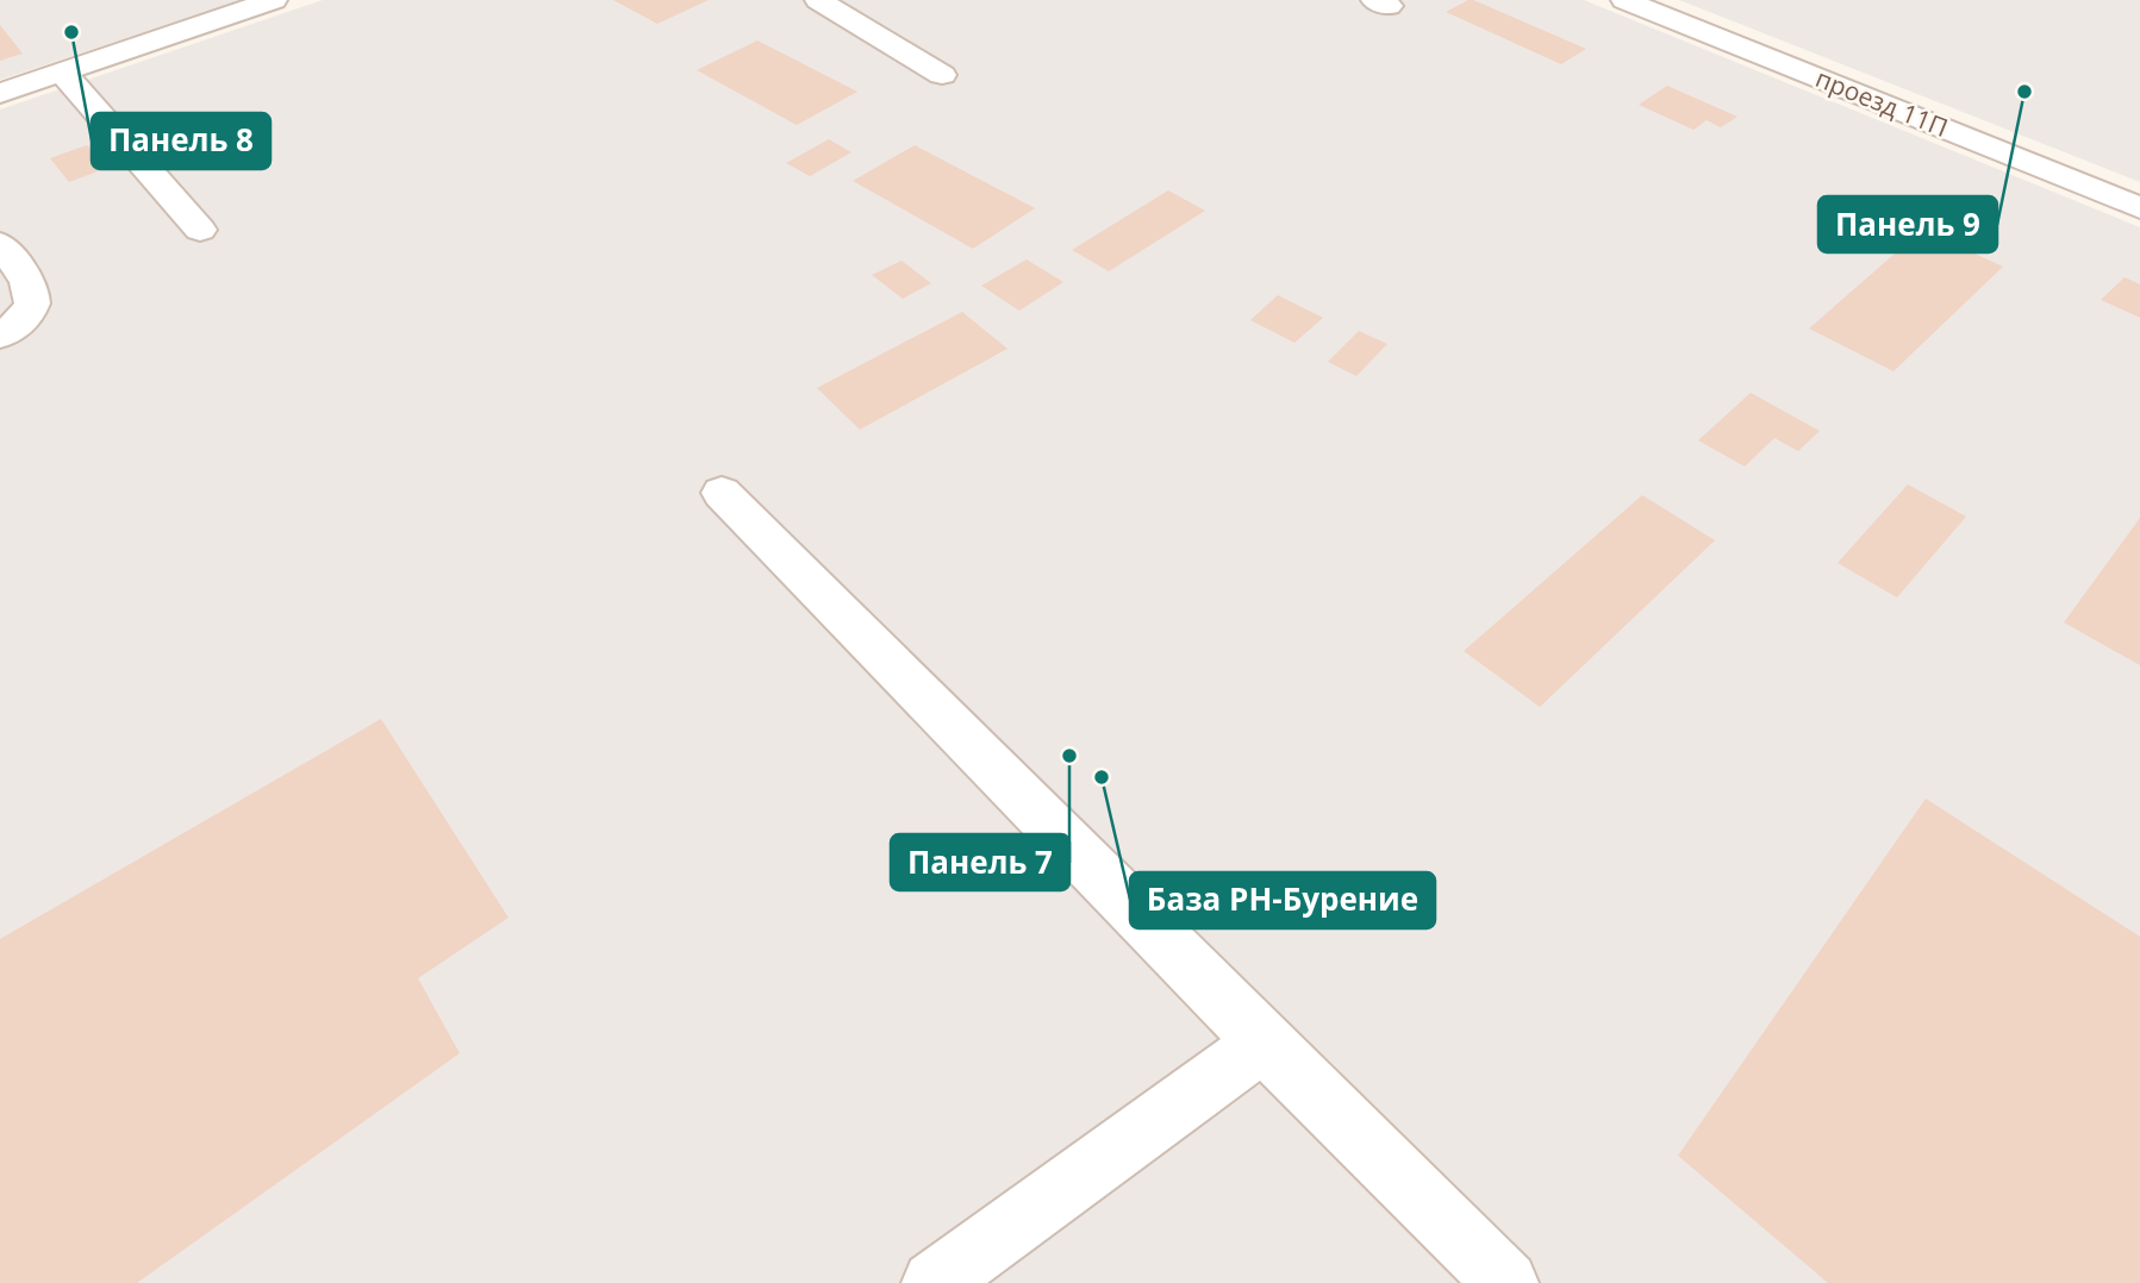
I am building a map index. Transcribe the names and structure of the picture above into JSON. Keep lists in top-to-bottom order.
{
  "streets": {
    "street": ["проезд 11П"]
  },
  "places": [
    "Панель 8",
    "Панель 9",
    "Панель 7",
    "База РН-Бурение"
  ]
}
